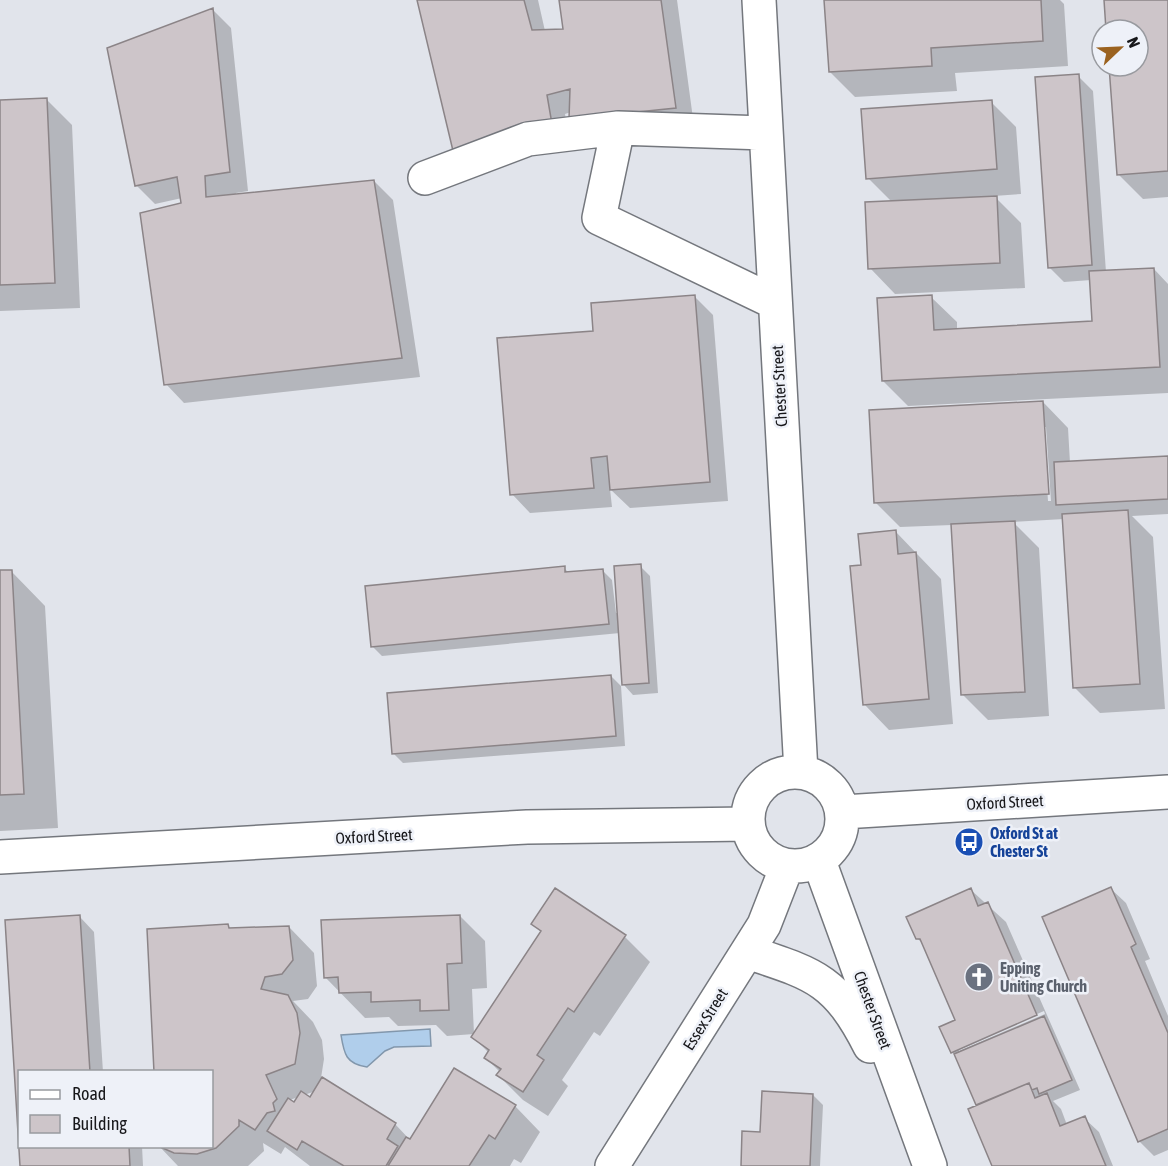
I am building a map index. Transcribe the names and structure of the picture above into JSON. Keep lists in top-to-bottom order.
{
  "streets": {
    "street": ["Chester Street", "Oxford Street", "Essex Street"]
  },
  "crossings": [
    ["Chester Street", "Oxford Street"],
    ["Chester Street", "Essex Street"],
    ["Oxford Street", "Essex Street"]
  ],
  "places": {
    "bus stop": ["Oxford St at Chester St"],
    "church": ["Epping Uniting Church"]
  },
  "legend": ["Road", "Building"],
  "north": "top right"
}
